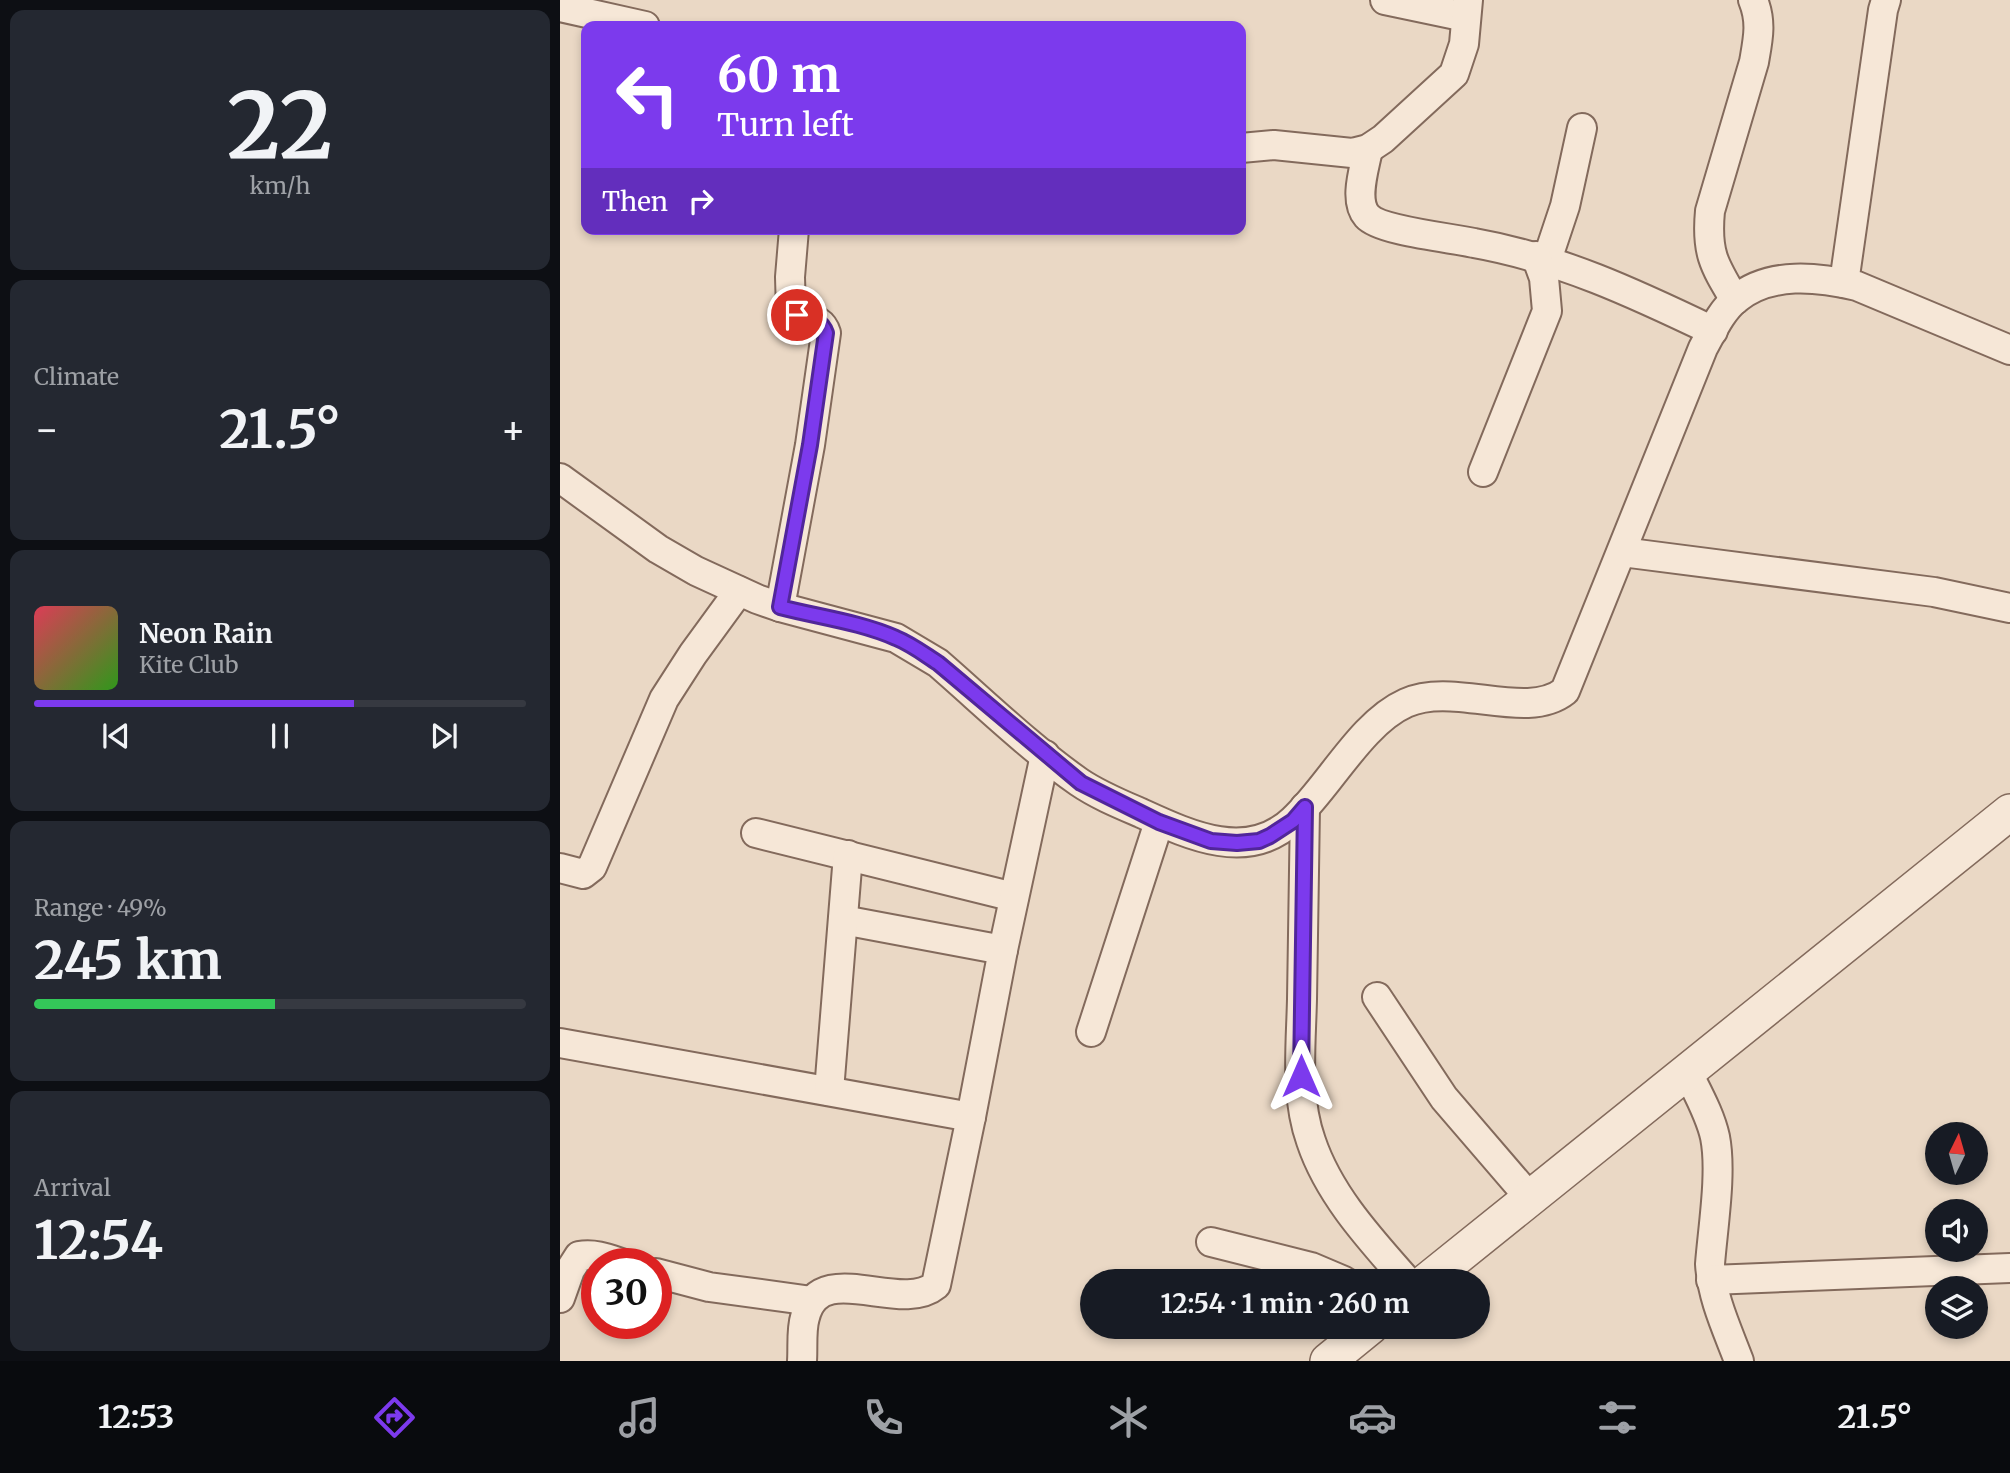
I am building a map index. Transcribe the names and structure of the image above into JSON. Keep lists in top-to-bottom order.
{
  "north": "top",
  "page": {
    "tile": [
      ["22", "km/h"],
      "Climate",
      ["Range · 49%", "245 km"],
      ["Arrival", "12:54"]
    ],
    "turn": ["60 m", "Turn left"],
    "then": "Then",
    "heat": ["−", "21.5°", "+"],
    "song": ["Neon Rain", "Kite Club"],
    "limit": "30",
    "trip": "12:54 · 1 min · 260 m",
    "tabs": ["12:53", "21.5°"]
  }
}
